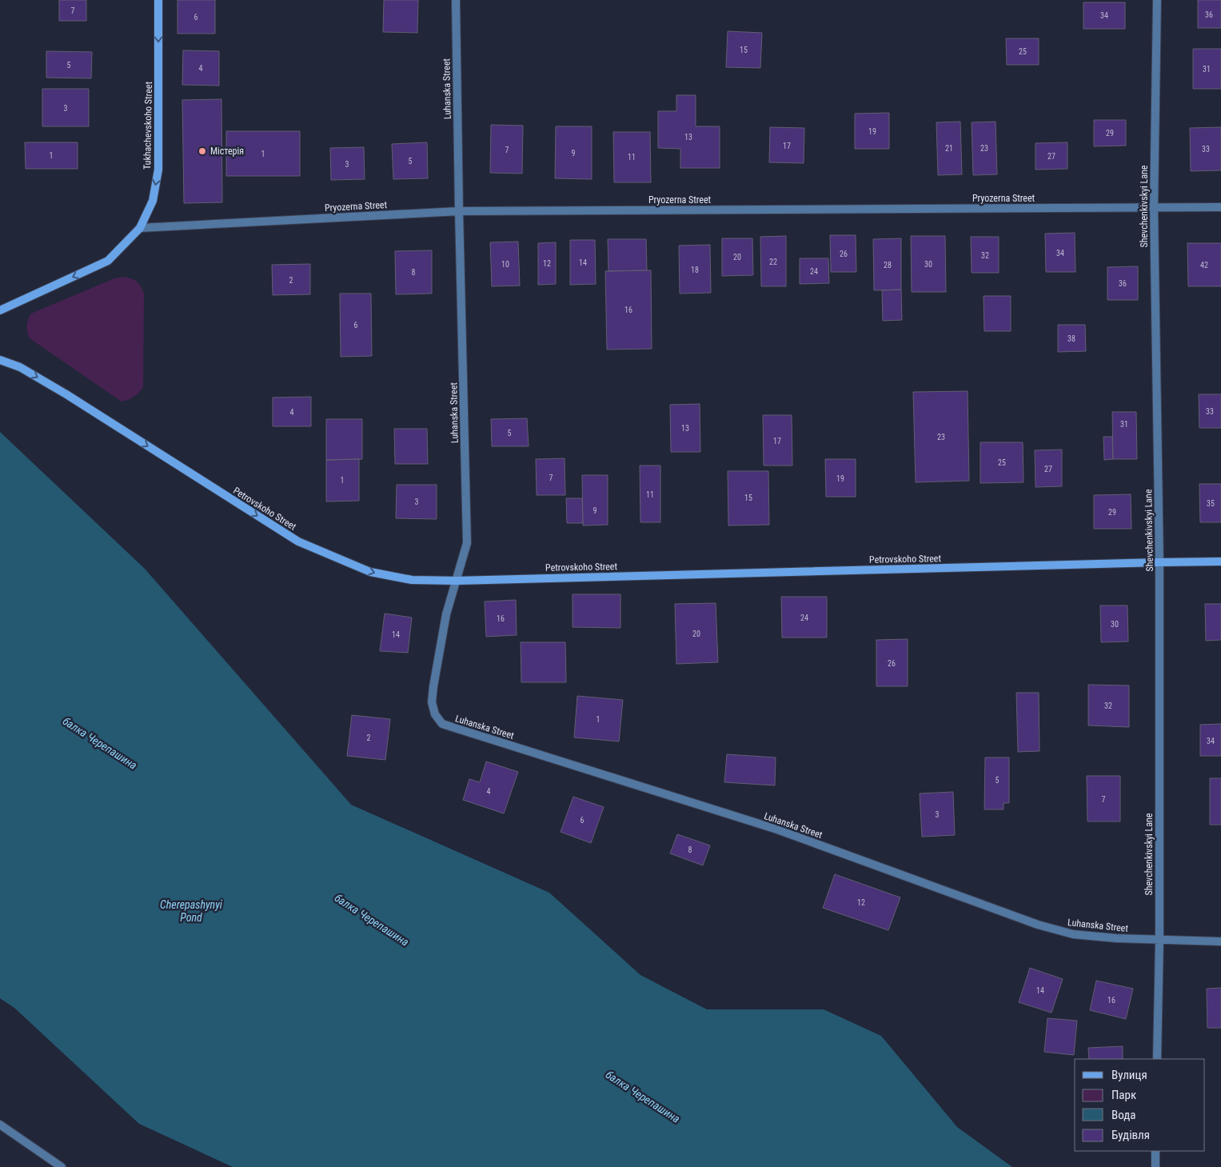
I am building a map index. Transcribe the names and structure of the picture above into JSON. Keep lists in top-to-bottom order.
{
  "streets": {
    "main road": ["Tukhachevskoho Street", "Petrovskoho Street"],
    "street": ["Luhanska Street", "Pryozerna Street", "Shevchenkivskyi Lane"]
  },
  "crossings": [
    ["Luhanska Street", "Pryozerna Street"],
    ["Luhanska Street", "Shevchenkivskyi Lane"],
    ["Luhanska Street", "Petrovskoho Street"],
    ["Tukhachevskoho Street", "Pryozerna Street"],
    ["Pryozerna Street", "Shevchenkivskyi Lane"],
    ["Shevchenkivskyi Lane", "Petrovskoho Street"]
  ],
  "one_way": ["Tukhachevskoho Street", "Petrovskoho Street"],
  "water": ["балка Черепашина", "Cherepashynyi Pond"],
  "places": ["Містерія"],
  "house_numbers": [
    "7",
    "36",
    "34",
    "6",
    "15",
    "25",
    "5",
    "4",
    "31",
    "3",
    "19",
    "29",
    "13",
    "17",
    "21",
    "23",
    "33",
    "7",
    "9",
    "1",
    "1",
    "27",
    "11",
    "5",
    "3",
    "34",
    "26",
    "32",
    "20",
    "22",
    "14",
    "12",
    "10",
    "30",
    "28",
    "42",
    "18",
    "24",
    "8",
    "2",
    "36",
    "16",
    "6",
    "38",
    "33",
    "4",
    "31",
    "13",
    "5",
    "23",
    "17",
    "25",
    "27",
    "7",
    "19",
    "1",
    "11",
    "15",
    "3",
    "35",
    "9",
    "29",
    "24",
    "16",
    "30",
    "20",
    "14",
    "26",
    "32",
    "1",
    "2",
    "34",
    "5",
    "4",
    "7",
    "3",
    "6",
    "8",
    "12",
    "14",
    "16"
  ],
  "legend": [
    "Вулиця",
    "Парк",
    "Вода",
    "Будівля"
  ]
}
